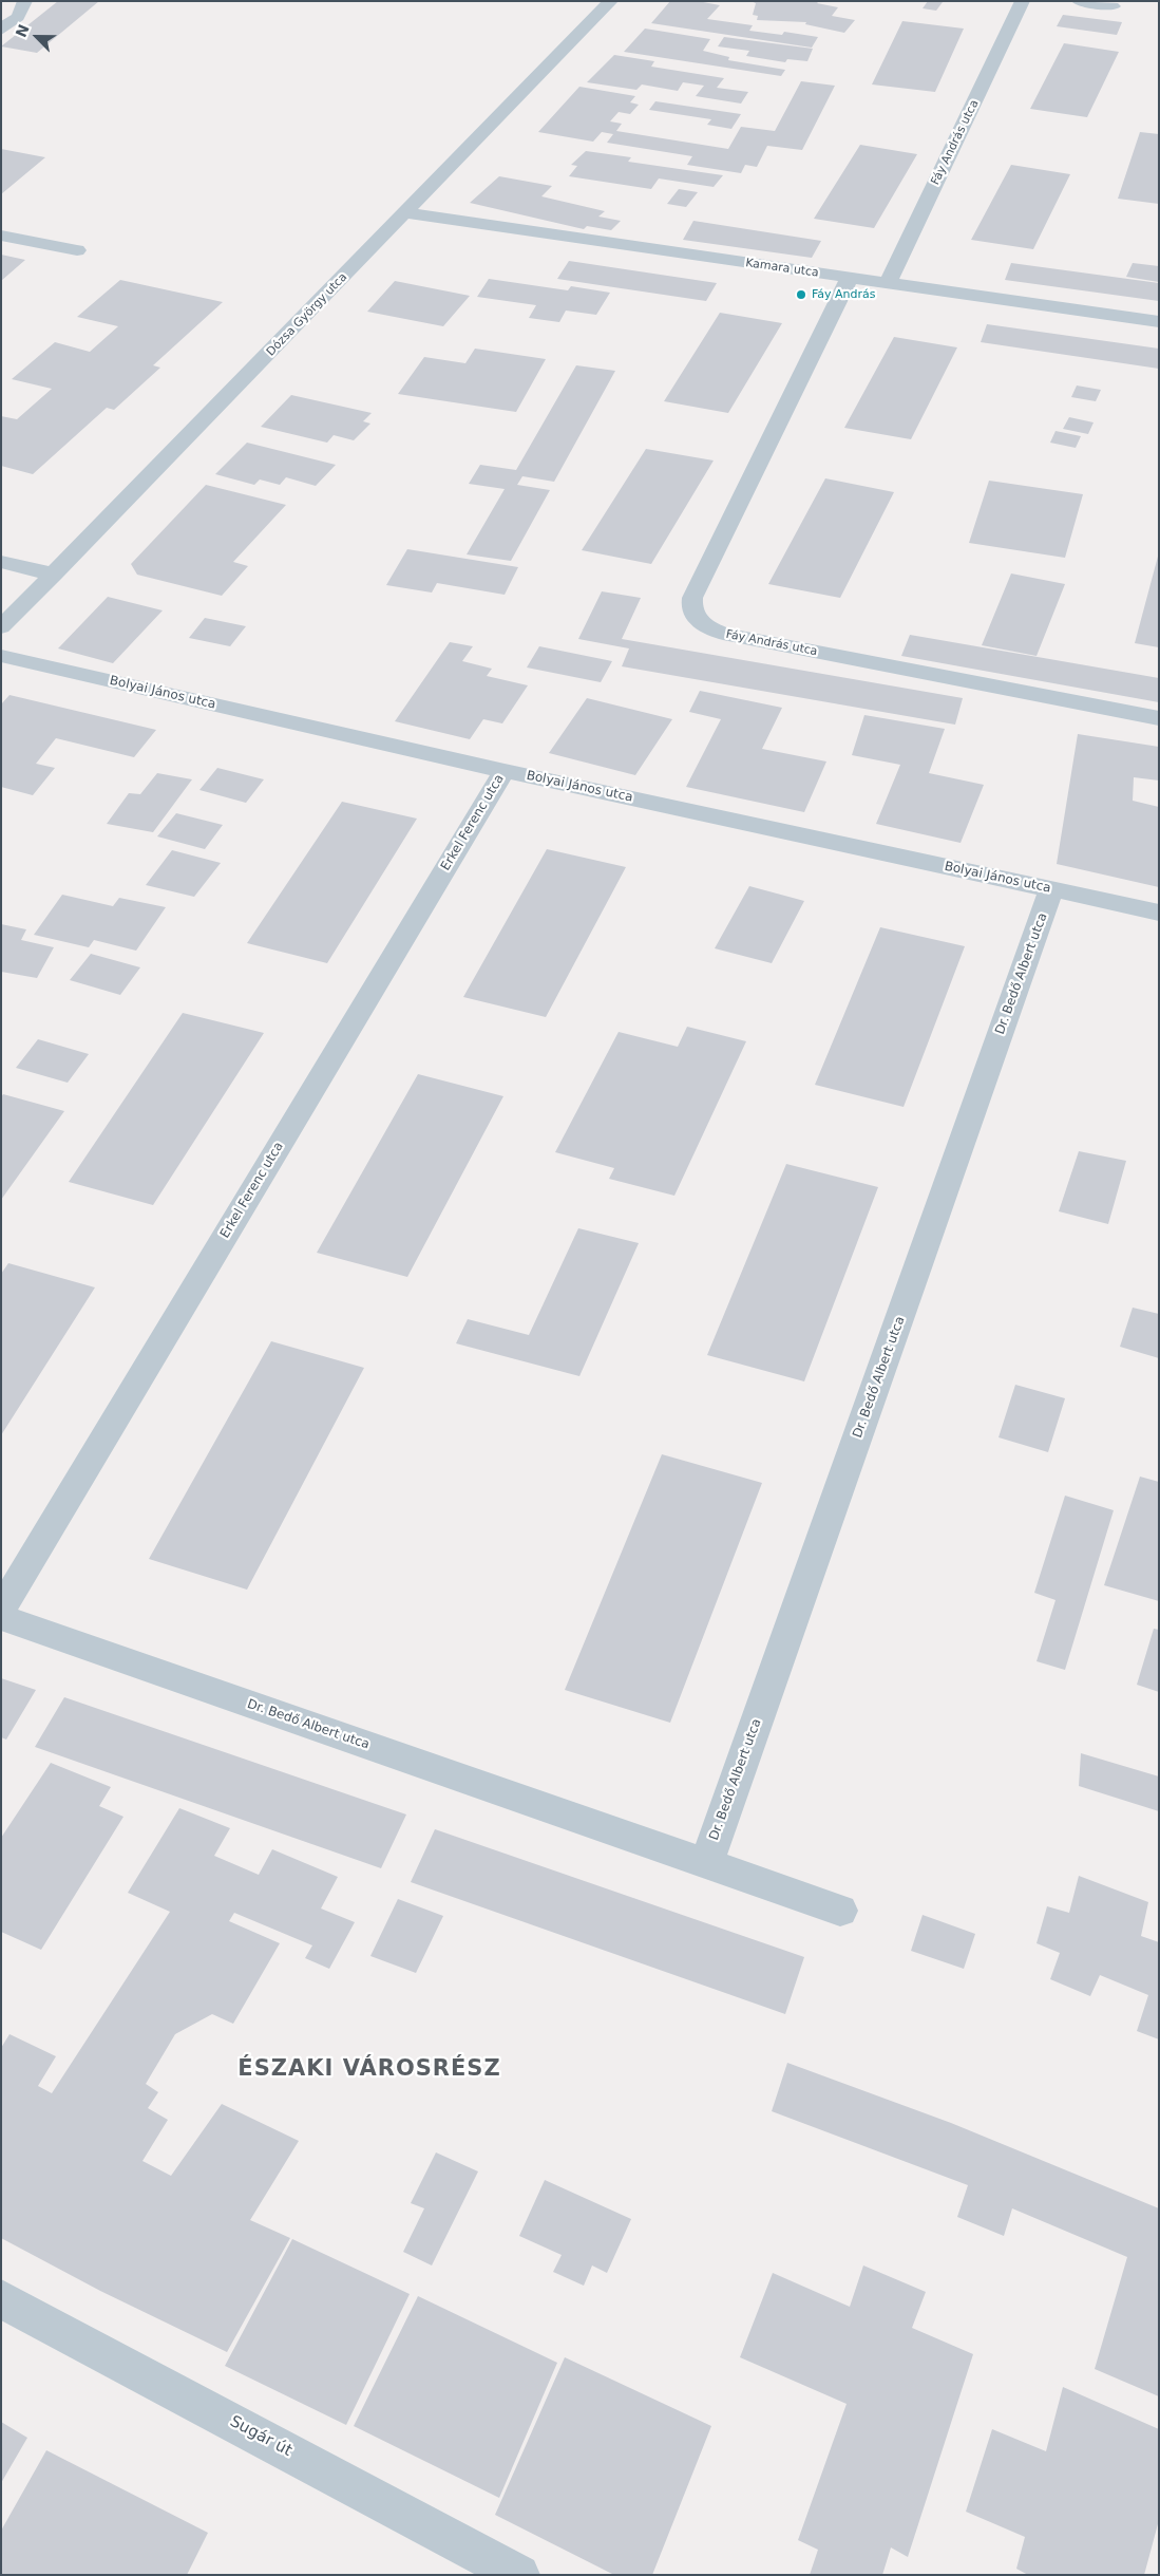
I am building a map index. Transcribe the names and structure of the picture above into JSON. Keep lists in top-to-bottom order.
{
  "streets": {
    "street": [
      "Fáy András utca",
      "Kamara utca",
      "Dózsa György utca",
      "Bolyai János utca",
      "Erkel Ferenc utca",
      "Dr. Bedő Albert utca",
      "Sugár út"
    ]
  },
  "crossings": [
    ["Fáy András utca", "Kamara utca"],
    ["Kamara utca", "Dózsa György utca"],
    ["Bolyai János utca", "Erkel Ferenc utca"],
    ["Bolyai János utca", "Dr. Bedő Albert utca"]
  ],
  "districts": ["ÉSZAKI VÁROSRÉSZ"],
  "places": ["Fáy András"],
  "north": "top left"
}
